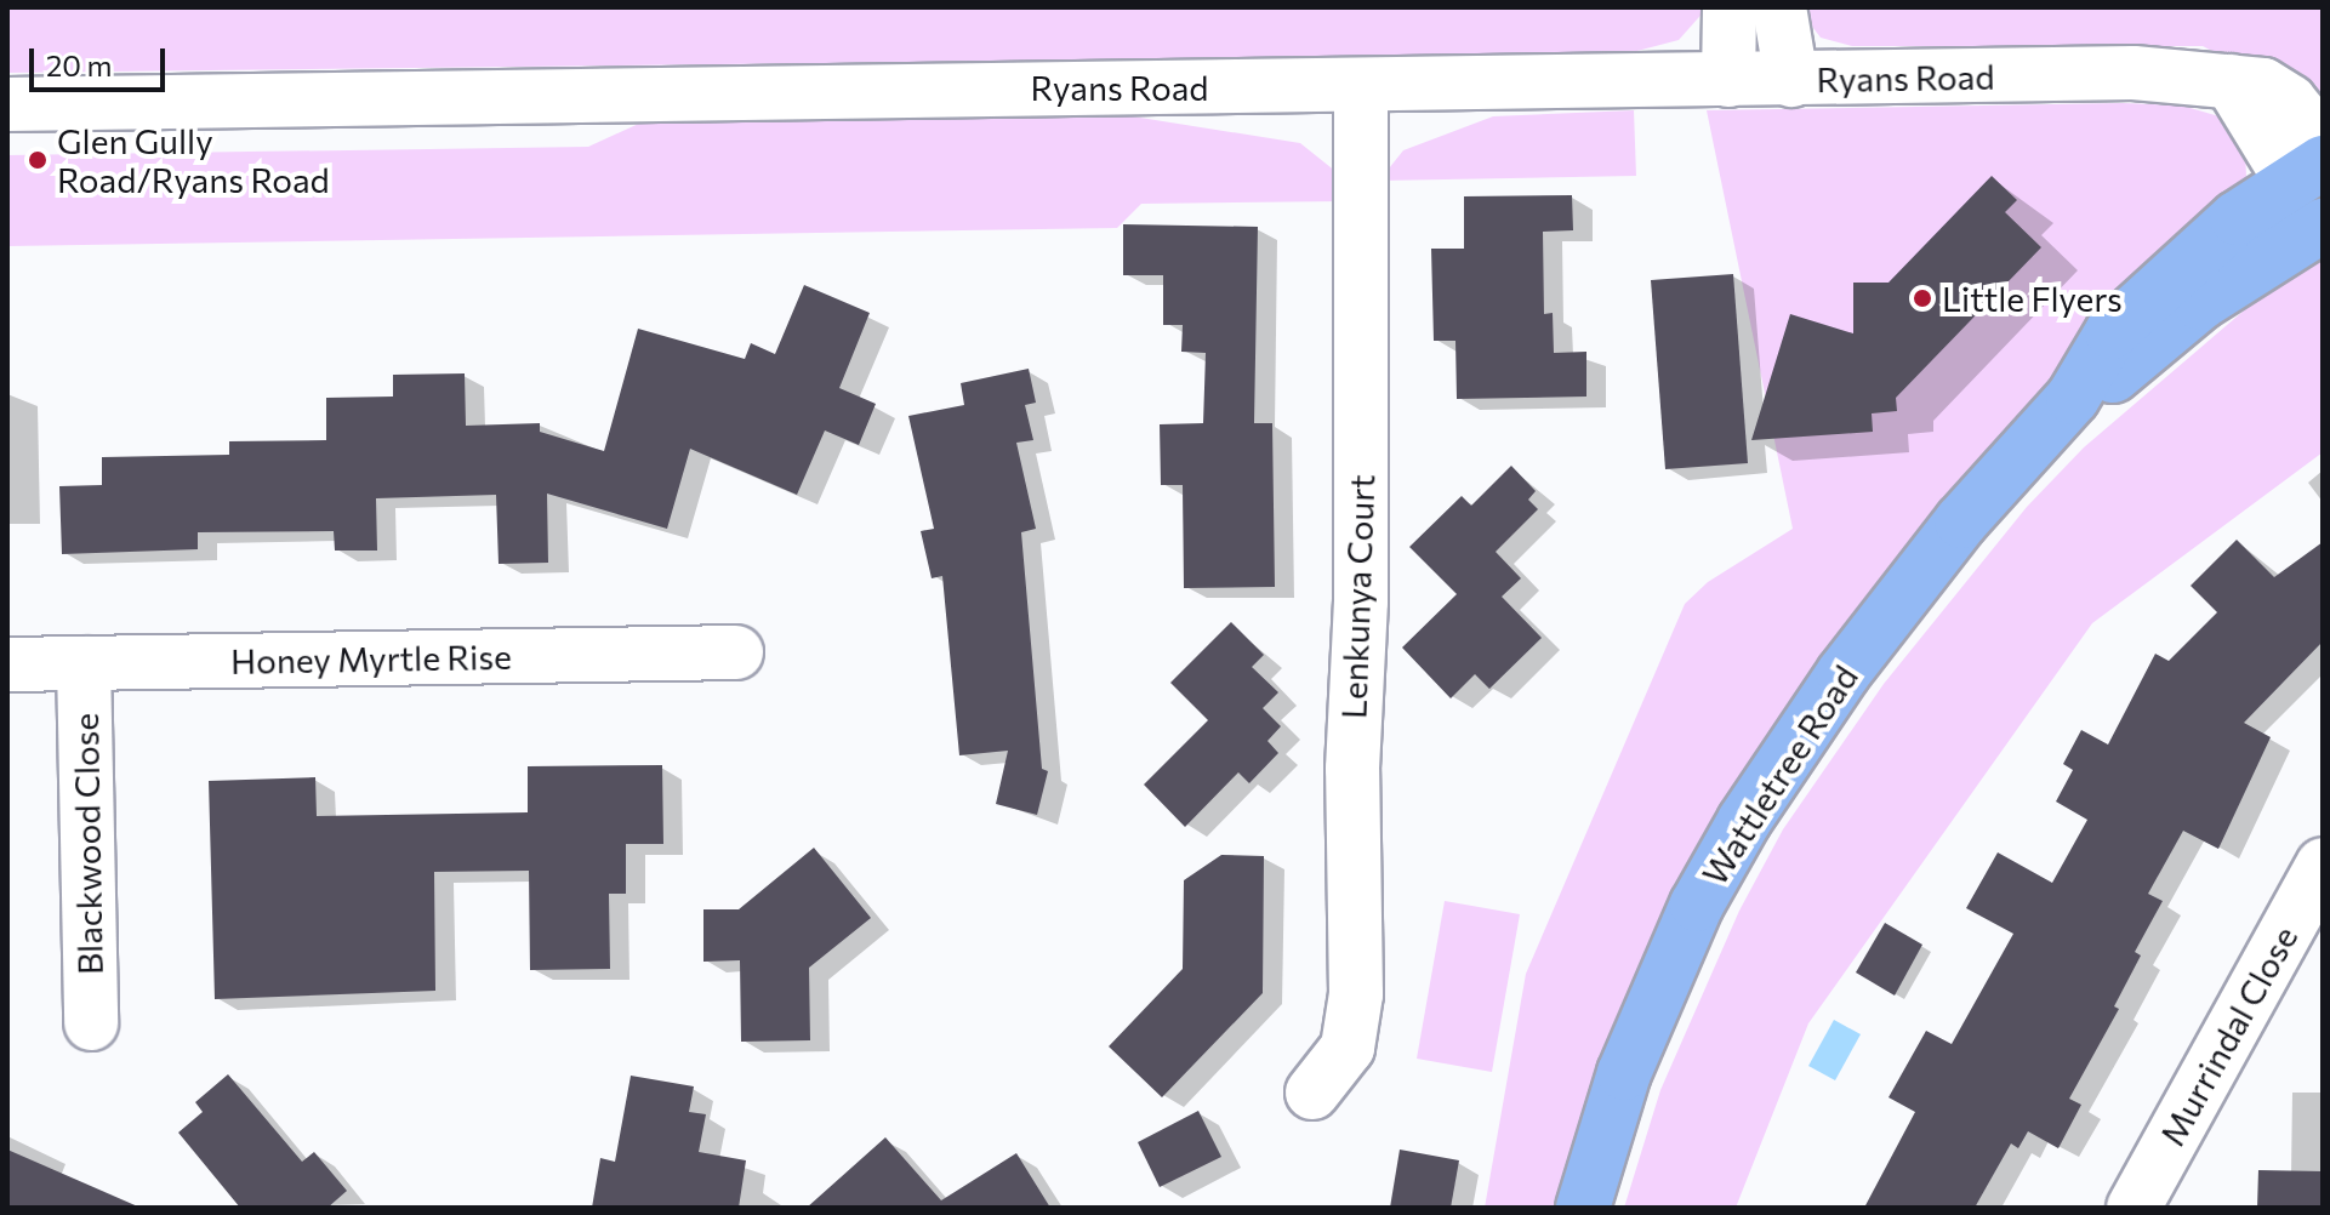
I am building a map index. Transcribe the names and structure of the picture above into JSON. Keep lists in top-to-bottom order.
{
  "streets": {
    "main road": ["Wattletree Road"],
    "street": [
      "Ryans Road",
      "Lenkunya Court",
      "Honey Myrtle Rise",
      "Blackwood Close",
      "Murrindal Close"
    ]
  },
  "crossings": [
    ["Ryans Road", "Lenkunya Court"],
    ["Ryans Road", "Wattletree Road"],
    ["Honey Myrtle Rise", "Blackwood Close"]
  ],
  "places": ["Glen Gully Road/Ryans Road", "Little Flyers"],
  "scale_bar": "20 m"
}
